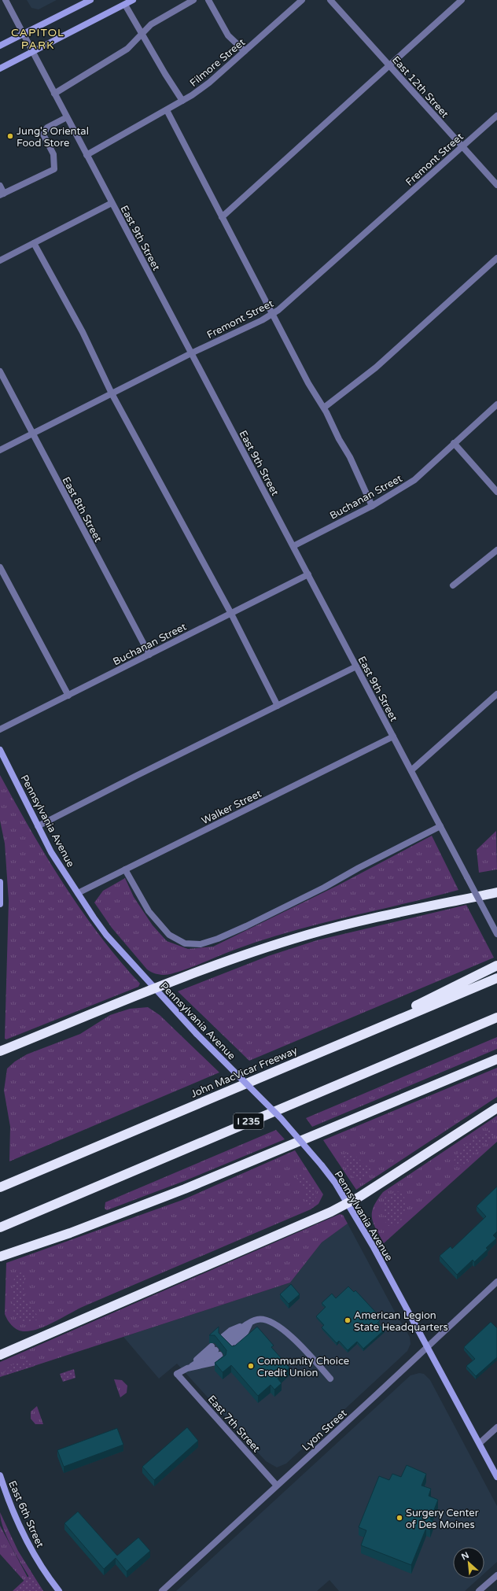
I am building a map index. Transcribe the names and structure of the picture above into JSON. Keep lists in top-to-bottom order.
{
  "streets": {
    "highway": ["John MacVicar Freeway", "I 235"],
    "main road": ["Pennsylvania Avenue", "East 6th Street"],
    "street": [
      "Filmore Street",
      "East 12th Street",
      "Fremont Street",
      "East 9th Street",
      "Buchanan Street",
      "East 8th Street",
      "Walker Street",
      "East 7th Street",
      "Lyon Street"
    ]
  },
  "crossings": [
    ["Filmore Street", "East 9th Street"],
    ["East 12th Street", "Fremont Street"],
    ["Fremont Street", "East 9th Street"],
    ["Fremont Street", "East 8th Street"],
    ["East 9th Street", "Buchanan Street"],
    ["East 9th Street", "Walker Street"],
    ["Buchanan Street", "East 8th Street"],
    ["Walker Street", "Pennsylvania Avenue"],
    ["Pennsylvania Avenue", "Lyon Street"],
    ["East 7th Street", "Lyon Street"]
  ],
  "districts": ["CAPITOL PARK"],
  "places": [
    "Jung's Oriental Food Store",
    "American Legion State Headquarters",
    "Community Choice Credit Union",
    "Surgery Center of Des Moines"
  ],
  "north": "top left"
}
